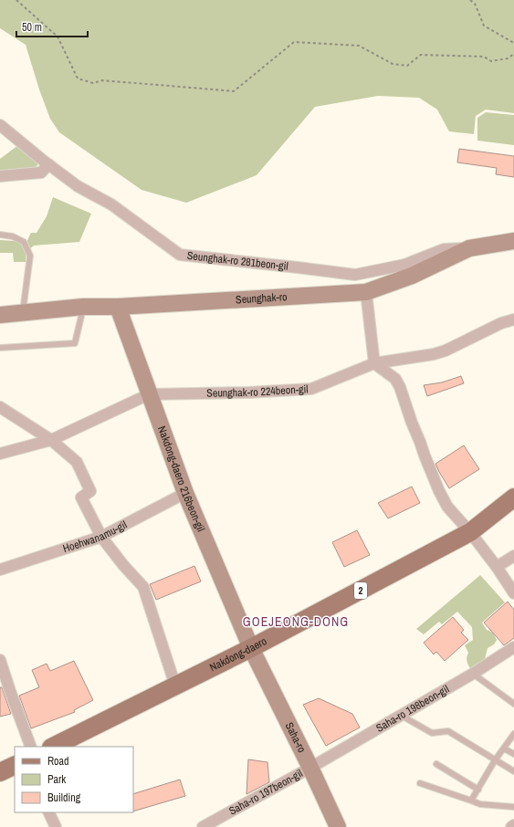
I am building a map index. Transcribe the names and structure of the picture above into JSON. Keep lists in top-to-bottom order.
{
  "streets": {
    "main road": ["2", "Nakdong-daero"],
    "street": [
      "Seunghak-ro 281beon-gil",
      "Seunghak-ro",
      "Seunghak-ro 224beon-gil",
      "Nakdong-daero 216beon-gil",
      "Hoehwanamu-gil",
      "Saha-ro 198beon-gil",
      "Saha-ro",
      "Saha-ro 197beon-gil"
    ]
  },
  "crossings": [
    ["Seunghak-ro 281beon-gil", "Seunghak-ro"],
    ["Seunghak-ro", "Nakdong-daero 216beon-gil"],
    ["Seunghak-ro 224beon-gil", "Nakdong-daero 216beon-gil"],
    ["Nakdong-daero 216beon-gil", "Hoehwanamu-gil"],
    ["Nakdong-daero 216beon-gil", "Nakdong-daero"],
    ["Nakdong-daero 216beon-gil", "Saha-ro"],
    ["Nakdong-daero", "Saha-ro"],
    ["Saha-ro 198beon-gil", "Saha-ro"],
    ["Saha-ro 198beon-gil", "Saha-ro 197beon-gil"],
    ["Saha-ro", "Saha-ro 197beon-gil"]
  ],
  "districts": ["GOEJEONG-DONG"],
  "legend": ["Road", "Park", "Building"],
  "scale_bar": "50 m"
}
